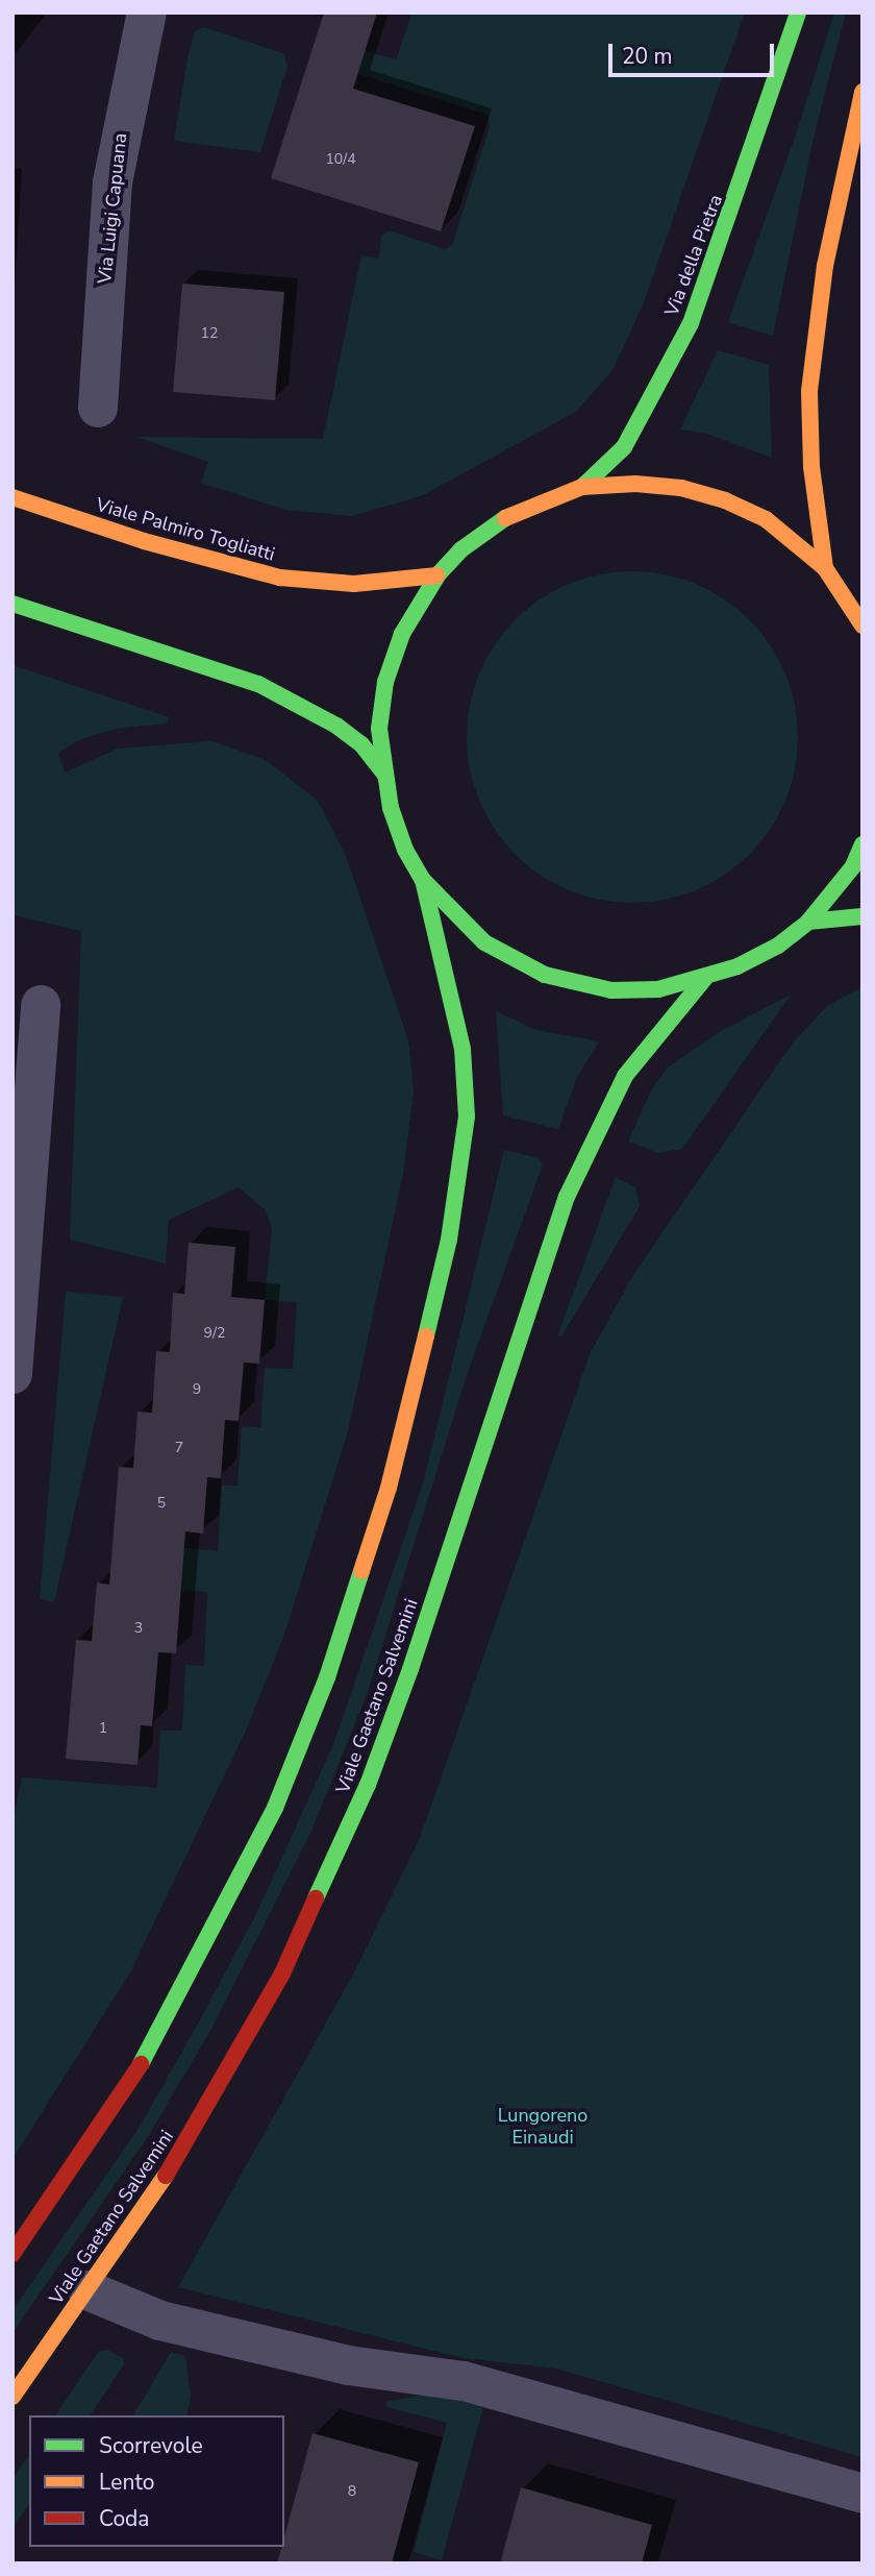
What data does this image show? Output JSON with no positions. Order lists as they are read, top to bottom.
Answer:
{
  "streets": {
    "main road": ["Via della Pietra", "Viale Palmiro Togliatti", "Viale Gaetano Salvemini"],
    "street": ["Via Luigi Capuana"]
  },
  "parks": ["Lungoreno Einaudi"],
  "house_numbers": [
    "10/4",
    "12",
    "9/2",
    "9",
    "7",
    "5",
    "3",
    "1",
    "8"
  ],
  "legend": ["Scorrevole", "Lento", "Coda"],
  "scale_bar": "20 m"
}
